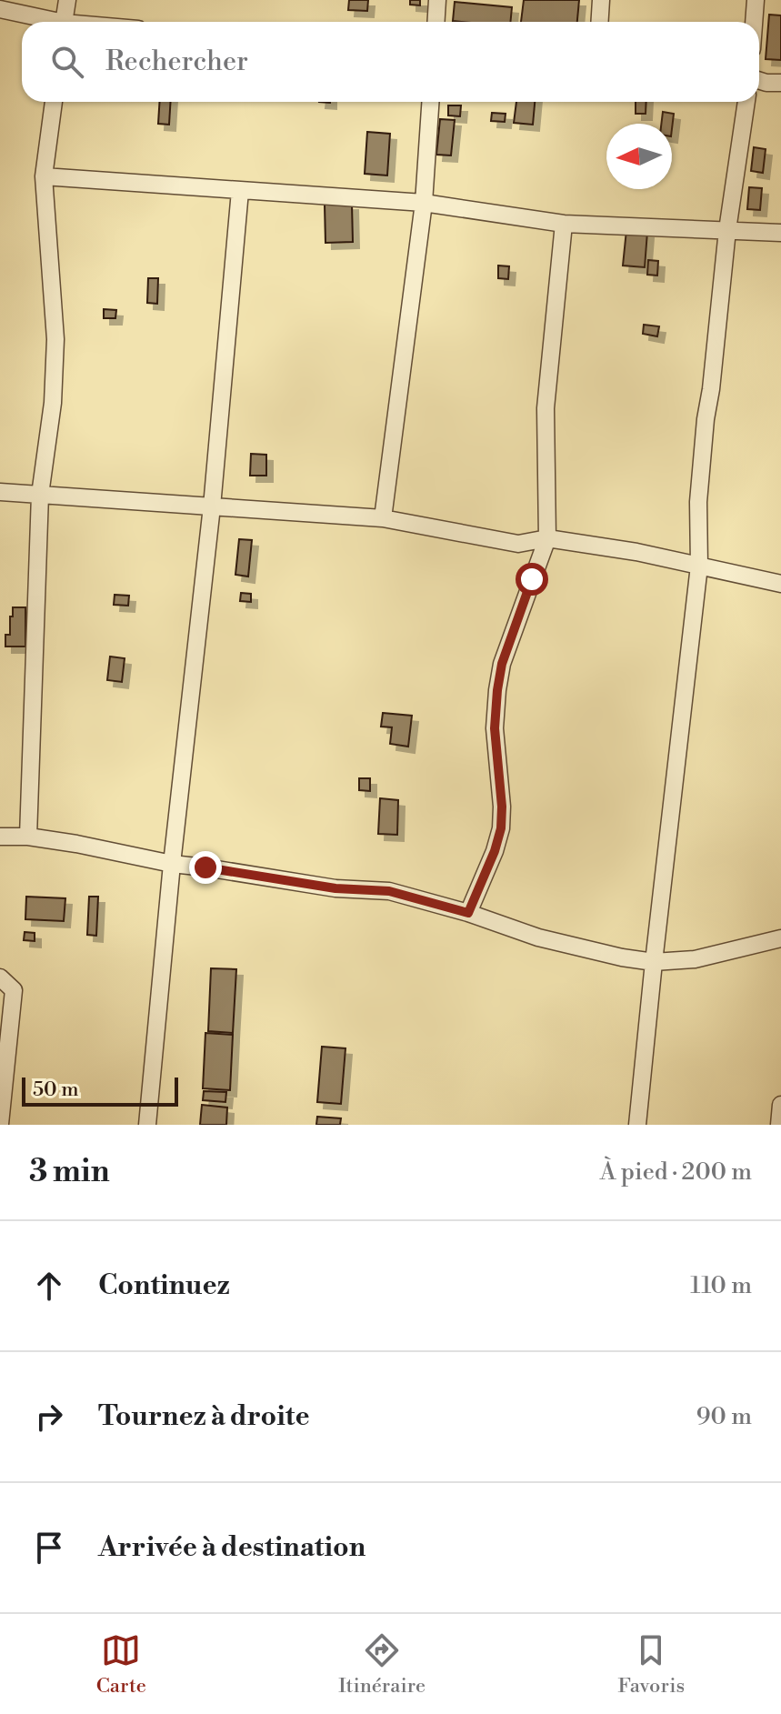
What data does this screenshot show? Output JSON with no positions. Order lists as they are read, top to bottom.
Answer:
{
  "scale_bar": "50 m",
  "north": "left",
  "page": {
    "search": "Rechercher",
    "scale": "50 m",
    "heading": ["3 min", "À pied · 200 m"],
    "list": [
      ["Continuez", "110 m"],
      ["Tournez à droite", "90 m"],
      "Arrivée à destination"
    ],
    "nav": ["Carte", "Itinéraire", "Favoris"]
  }
}
